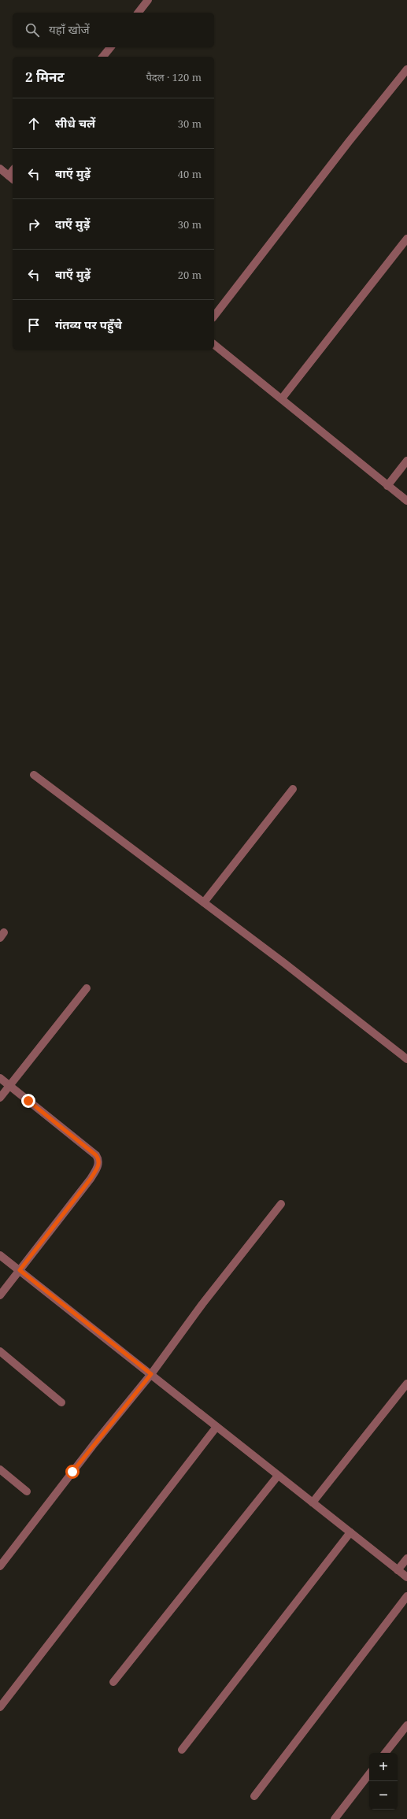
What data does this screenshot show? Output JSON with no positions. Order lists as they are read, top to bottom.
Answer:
{
  "page": {
    "search": "यहाँ खोजें",
    "heading": ["2 मिनट", "पैदल · 120 m"],
    "list": [
      ["सीधे चलें", "30 m"],
      ["बाएँ मुड़ें", "40 m"],
      ["दाएँ मुड़ें", "30 m"],
      ["बाएँ मुड़ें", "20 m"],
      "गंतव्य पर पहुँचे"
    ],
    "map_buttons": ["+", "−"]
  }
}
